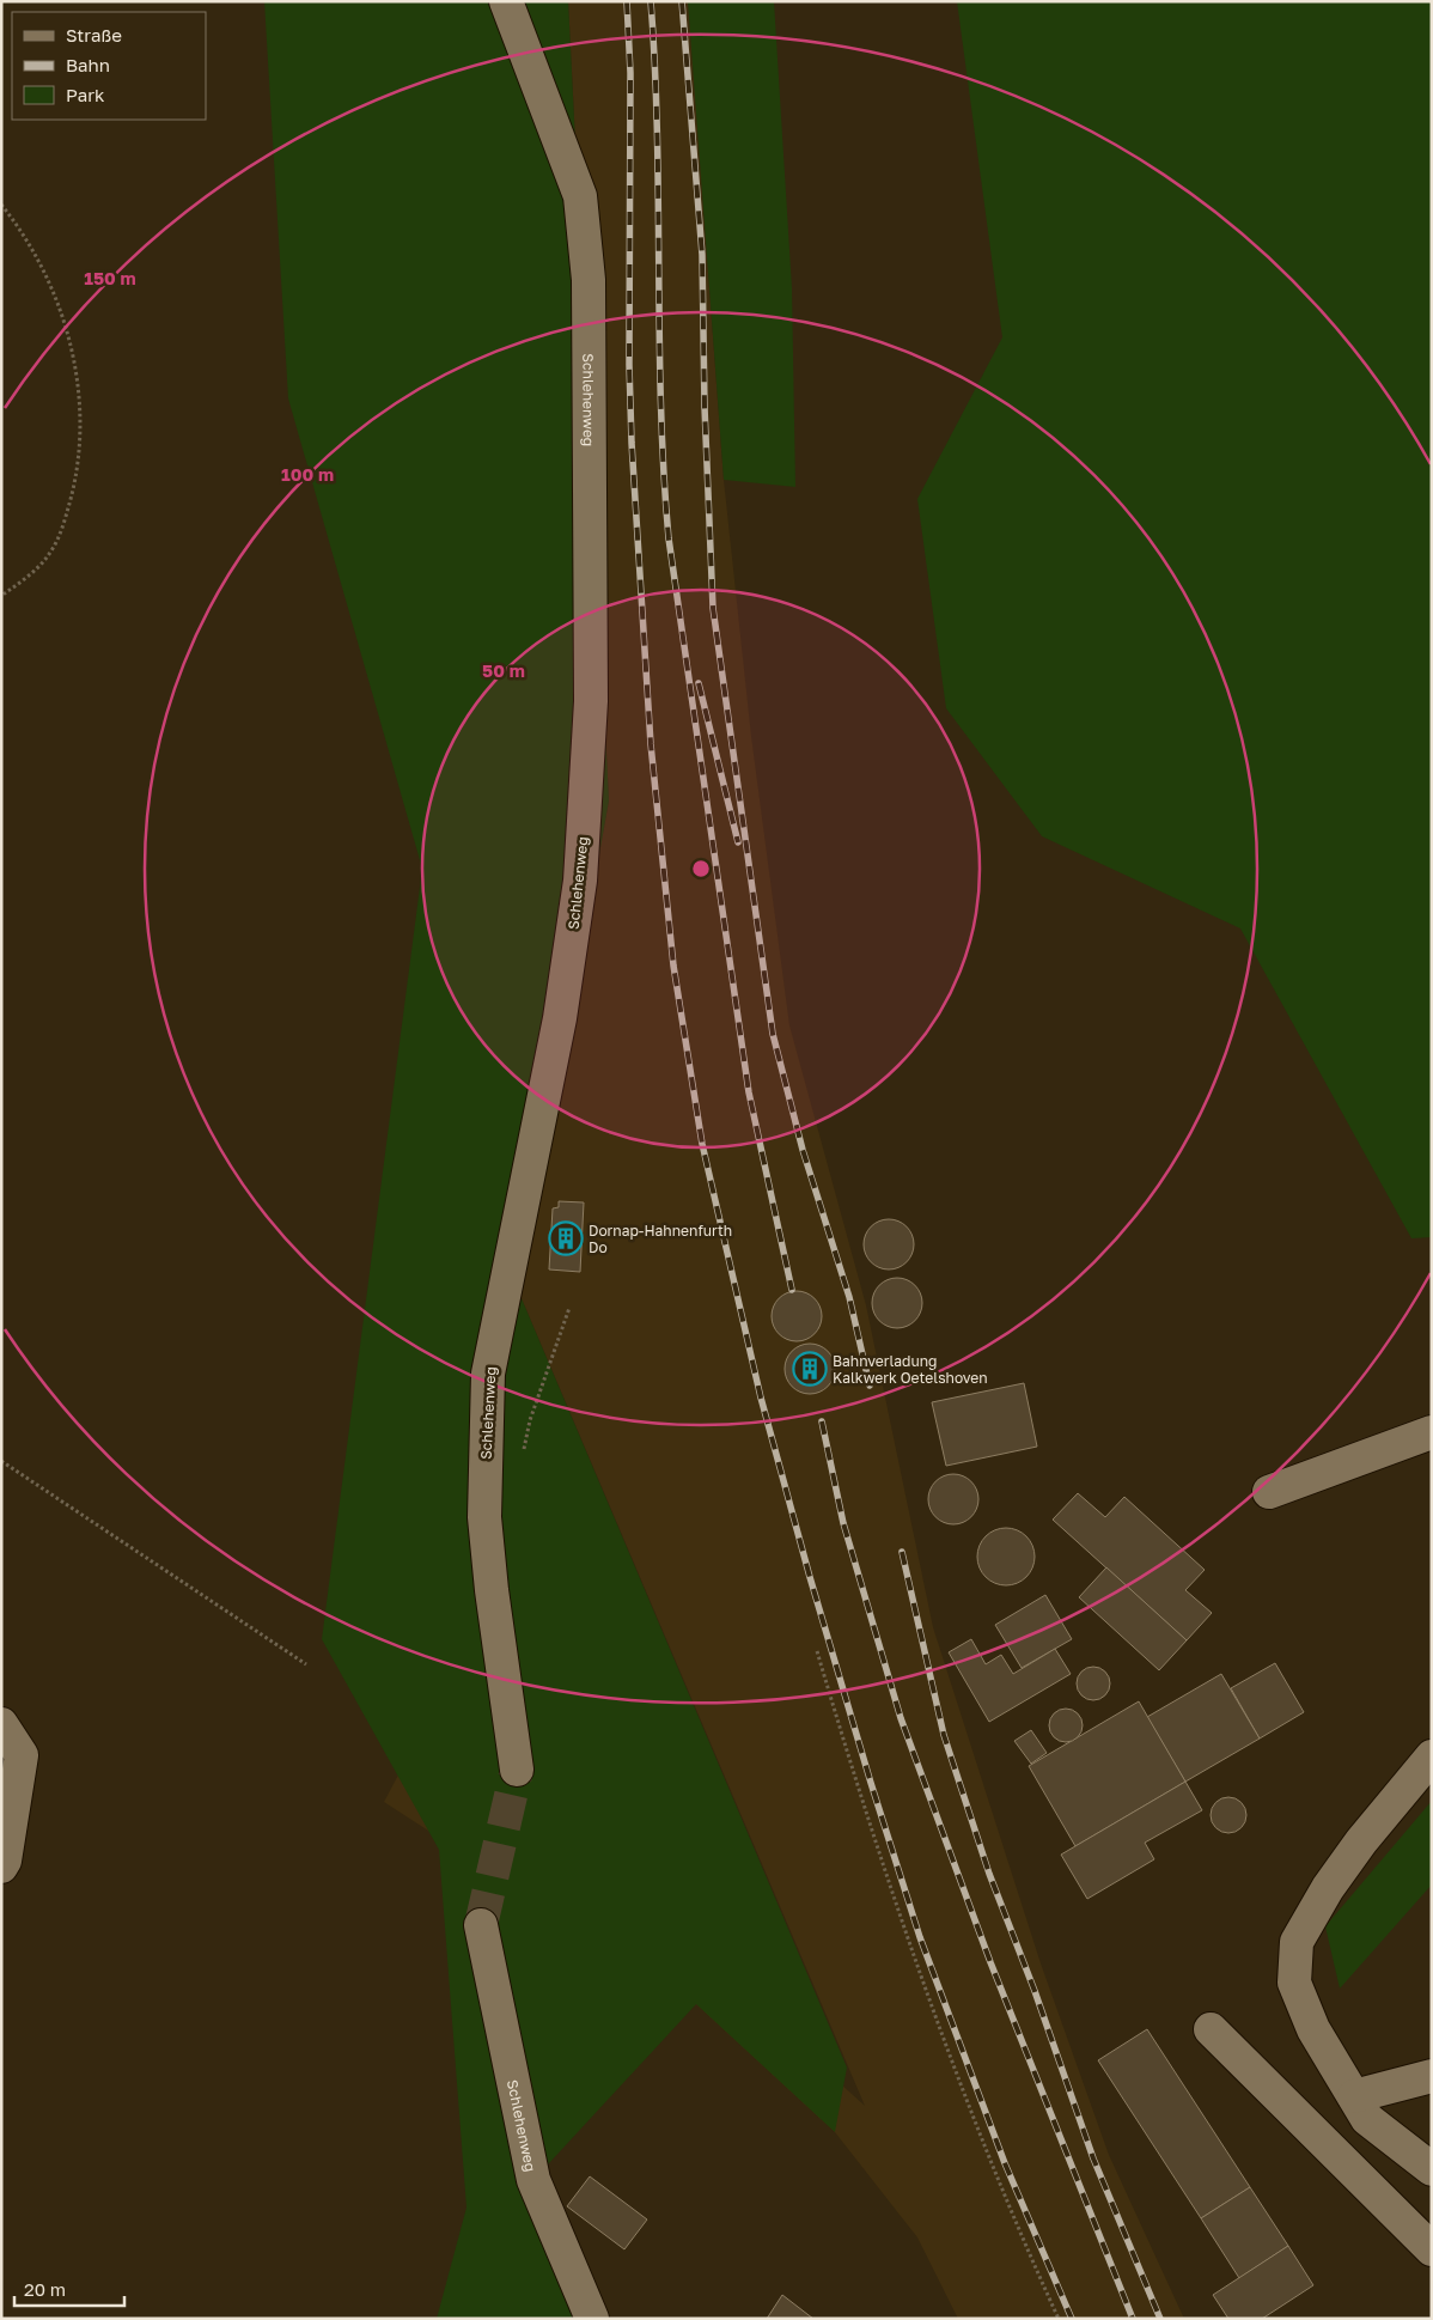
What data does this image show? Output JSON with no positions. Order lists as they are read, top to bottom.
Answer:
{
  "streets": {
    "lane": ["Schlehenweg"]
  },
  "places": {
    "building": ["Dornap-Hahnenfurth Do", "Bahnverladung Kalkwerk Oetelshoven"]
  },
  "legend": ["Straße", "Bahn", "Park"],
  "scale_bar": "20 m",
  "rings": ["150 m", "100 m", "50 m"]
}
